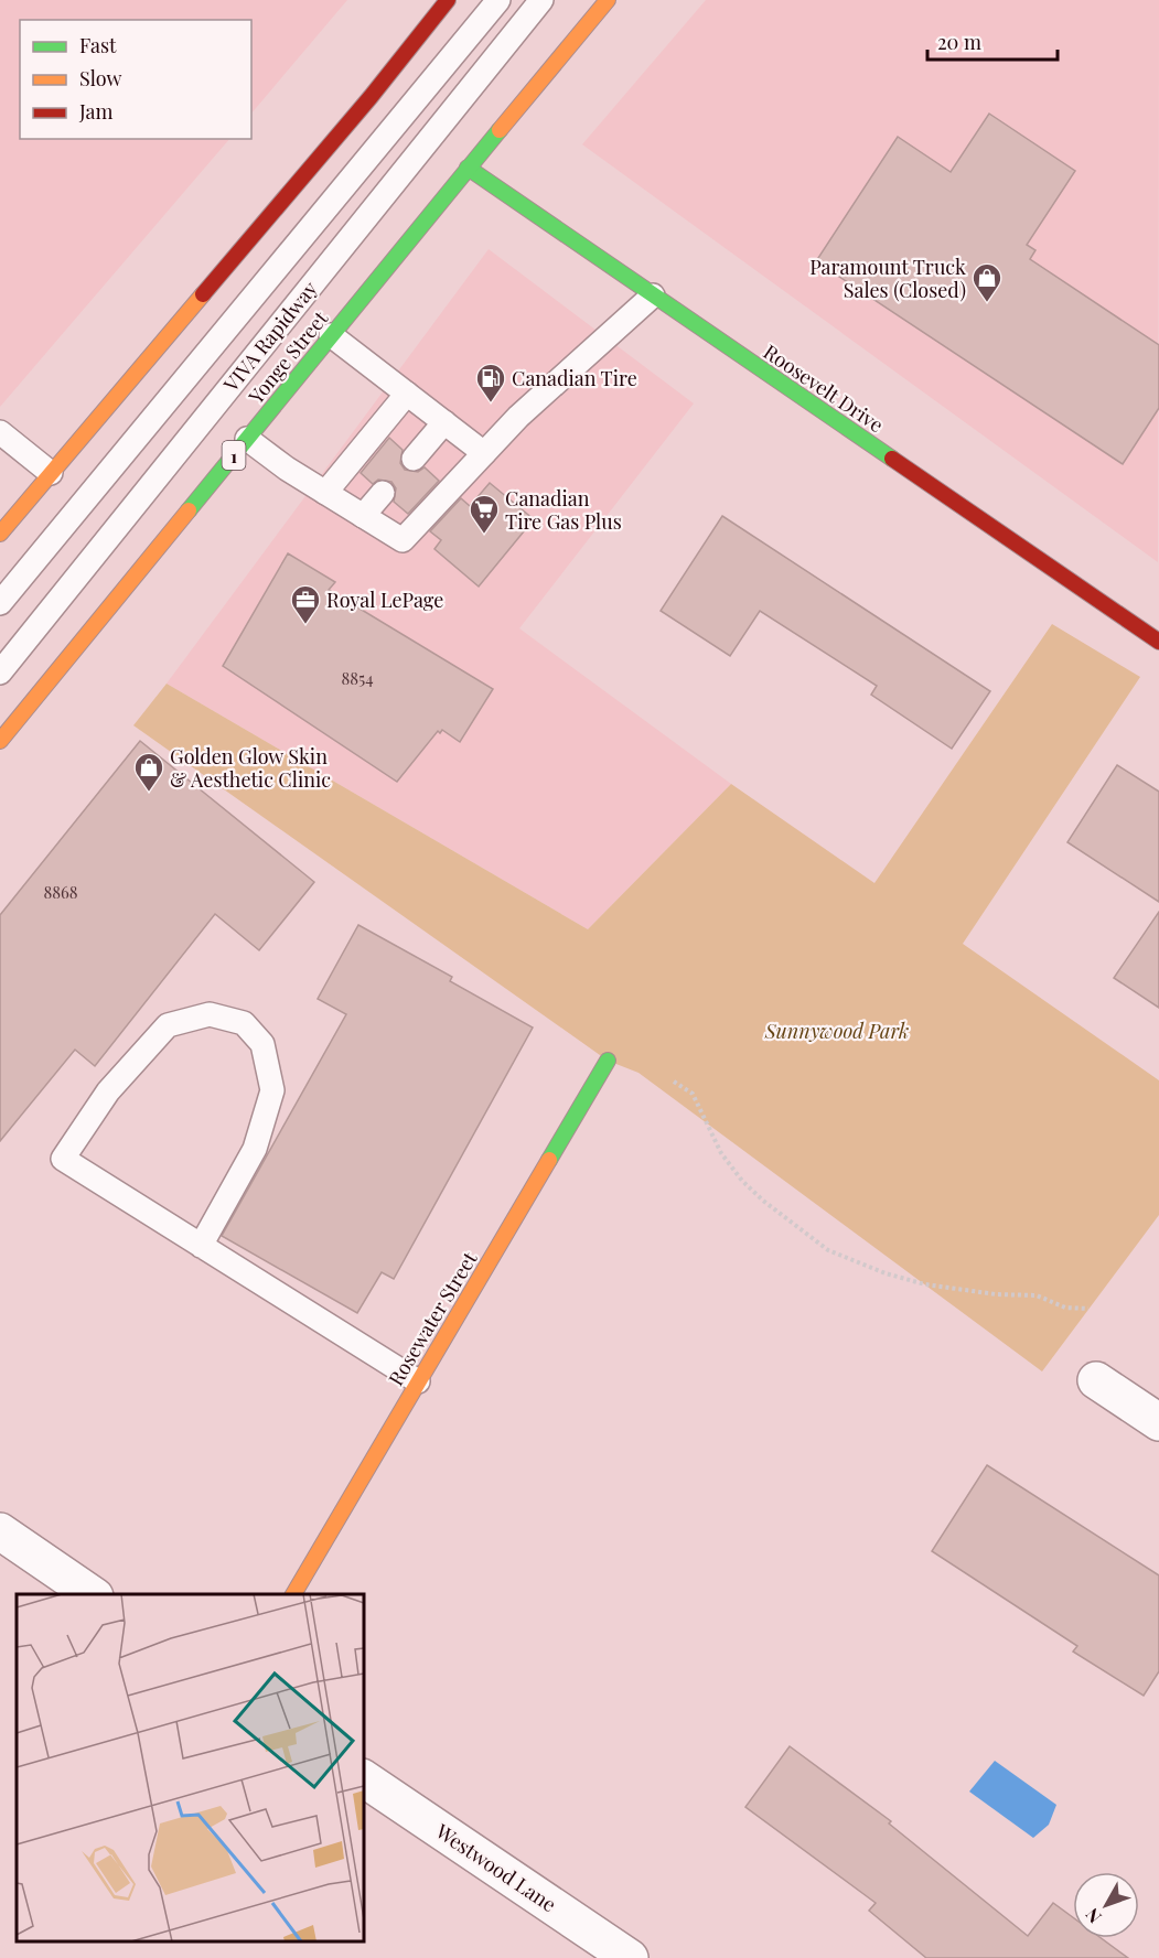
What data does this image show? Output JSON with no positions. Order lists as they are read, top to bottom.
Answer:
{
  "streets": {
    "main road": [
      "Yonge Street",
      "Roosevelt Drive",
      "1",
      "Rosewater Street"
    ],
    "street": ["Westwood Lane"],
    "lane": ["VIVA Rapidway"]
  },
  "crossings": [
    ["Yonge Street", "Roosevelt Drive"]
  ],
  "parks": ["Sunnywood Park"],
  "places": {
    "shop": ["Paramount Truck Sales (Closed)", "Golden Glow Skin & Aesthetic Clinic"],
    "fuel station": ["Canadian Tire"],
    "supermarket": ["Canadian Tire Gas Plus"],
    "office": ["Royal LePage"]
  },
  "house_numbers": ["8854", "8868"],
  "legend": ["Fast", "Slow", "Jam"],
  "scale_bar": "20 m",
  "north": "bottom left"
}
